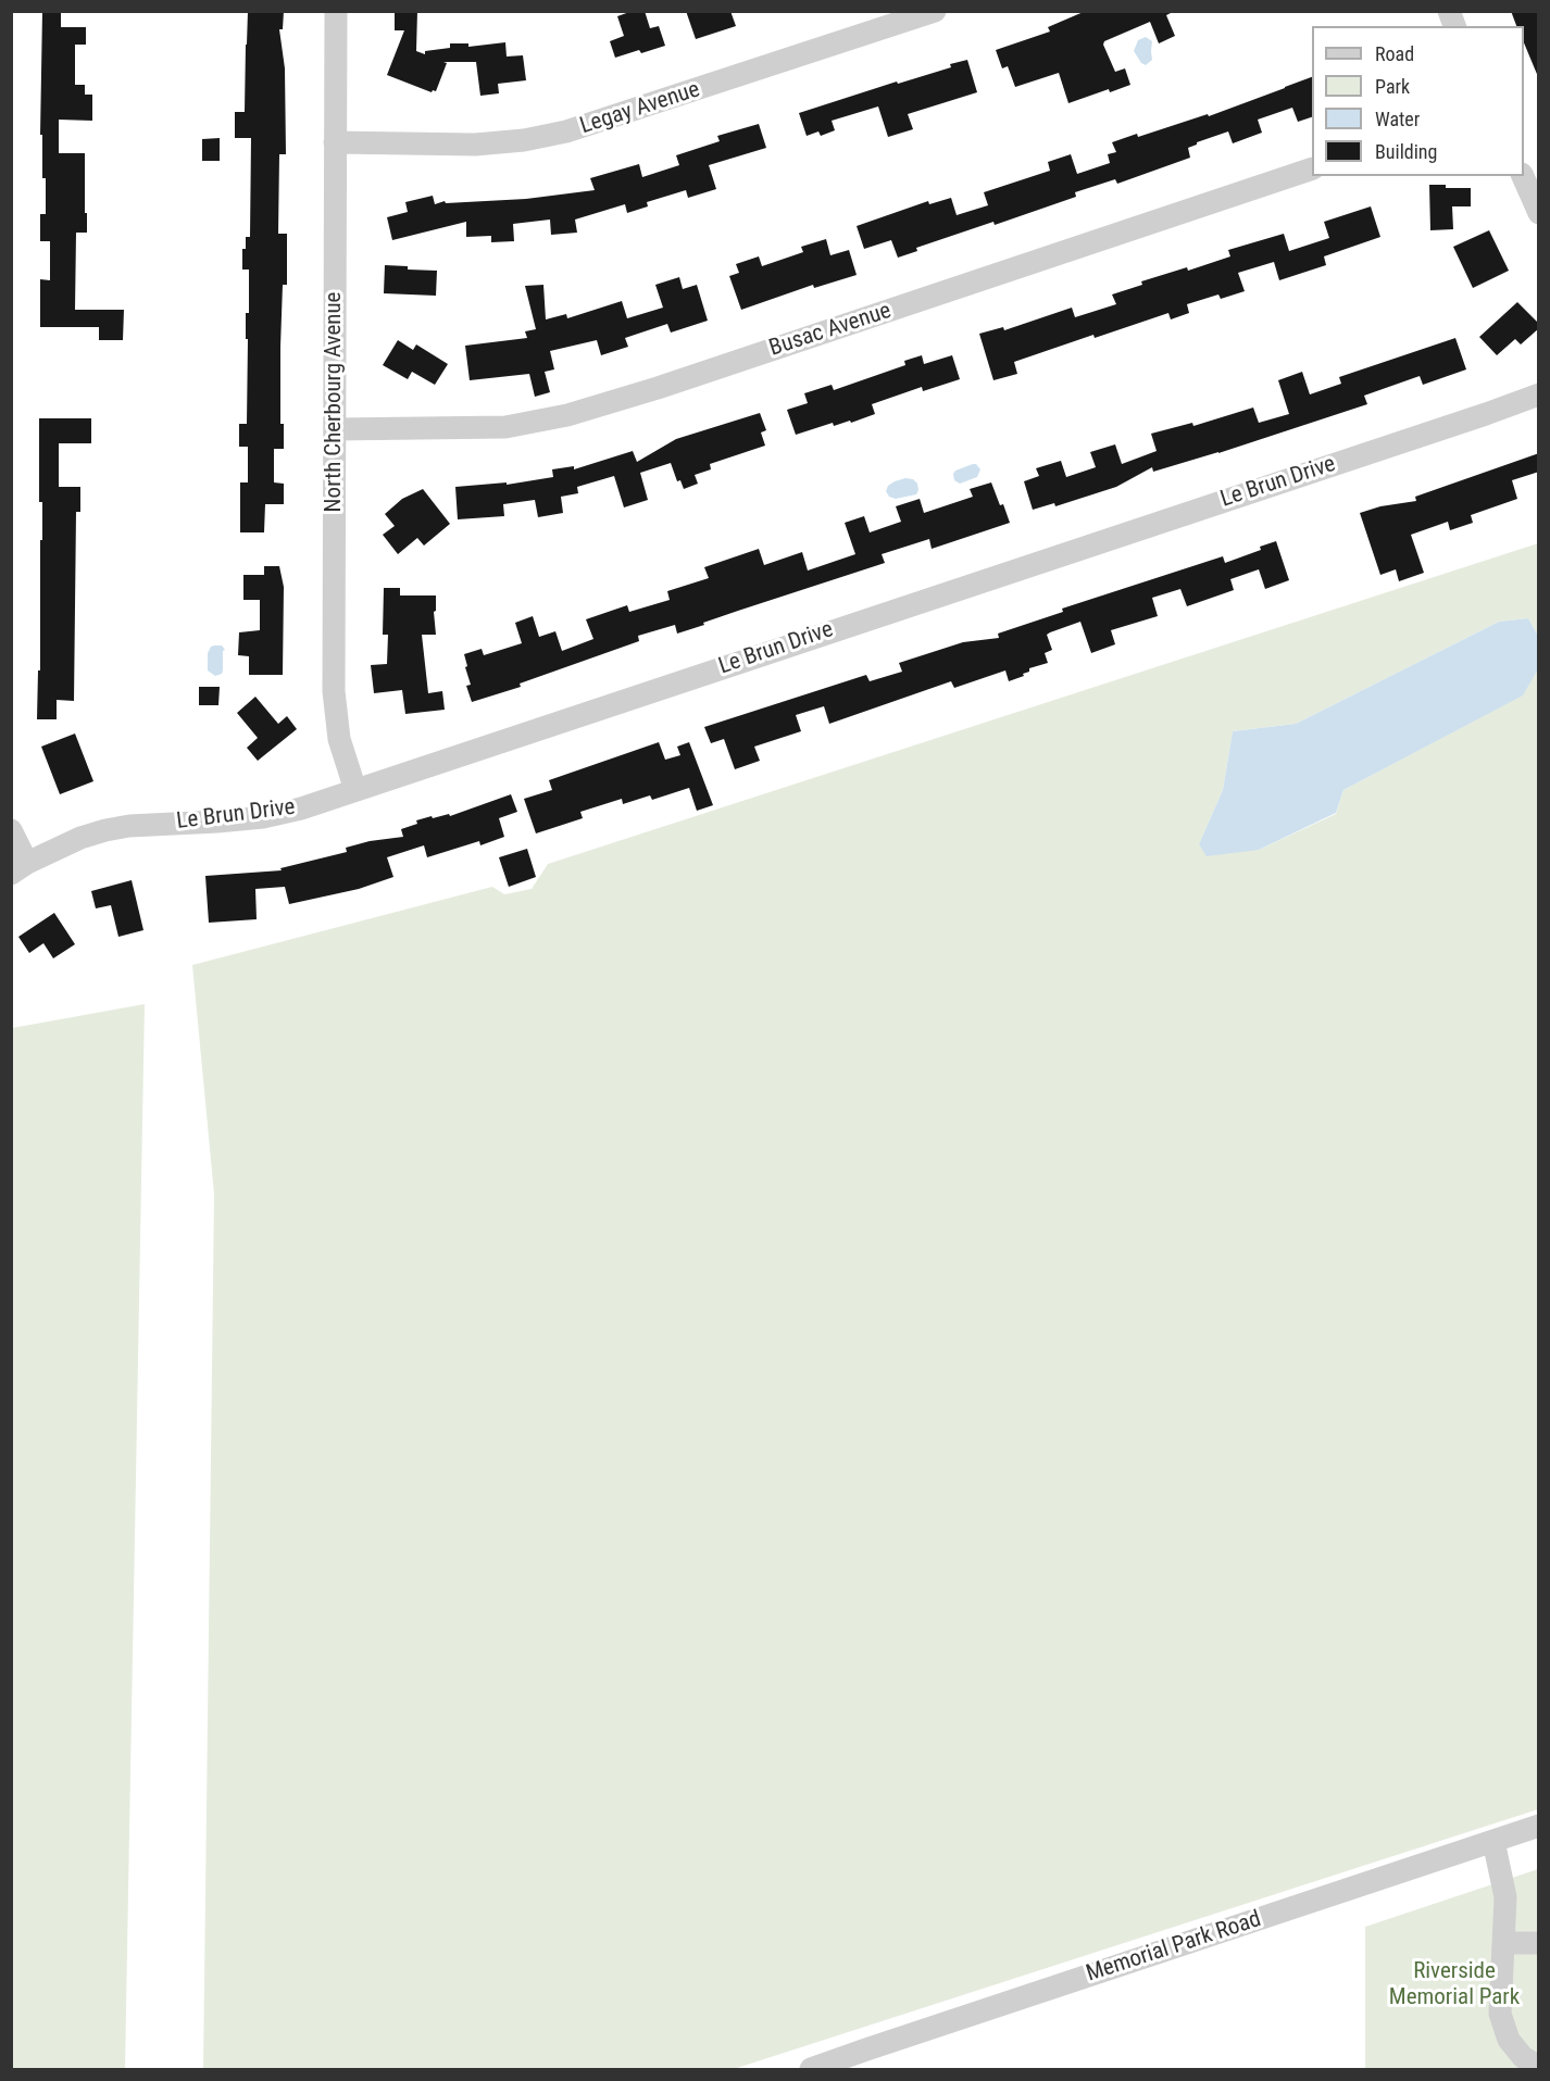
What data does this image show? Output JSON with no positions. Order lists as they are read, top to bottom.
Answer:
{
  "streets": {
    "street": [
      "Legay Avenue",
      "Busac Avenue",
      "North Cherbourg Avenue",
      "Le Brun Drive",
      "Memorial Park Road"
    ]
  },
  "crossings": [
    ["Legay Avenue", "North Cherbourg Avenue"],
    ["Busac Avenue", "North Cherbourg Avenue"],
    ["North Cherbourg Avenue", "Le Brun Drive"]
  ],
  "parks": ["Riverside Memorial Park"],
  "legend": [
    "Road",
    "Park",
    "Water",
    "Building"
  ]
}
